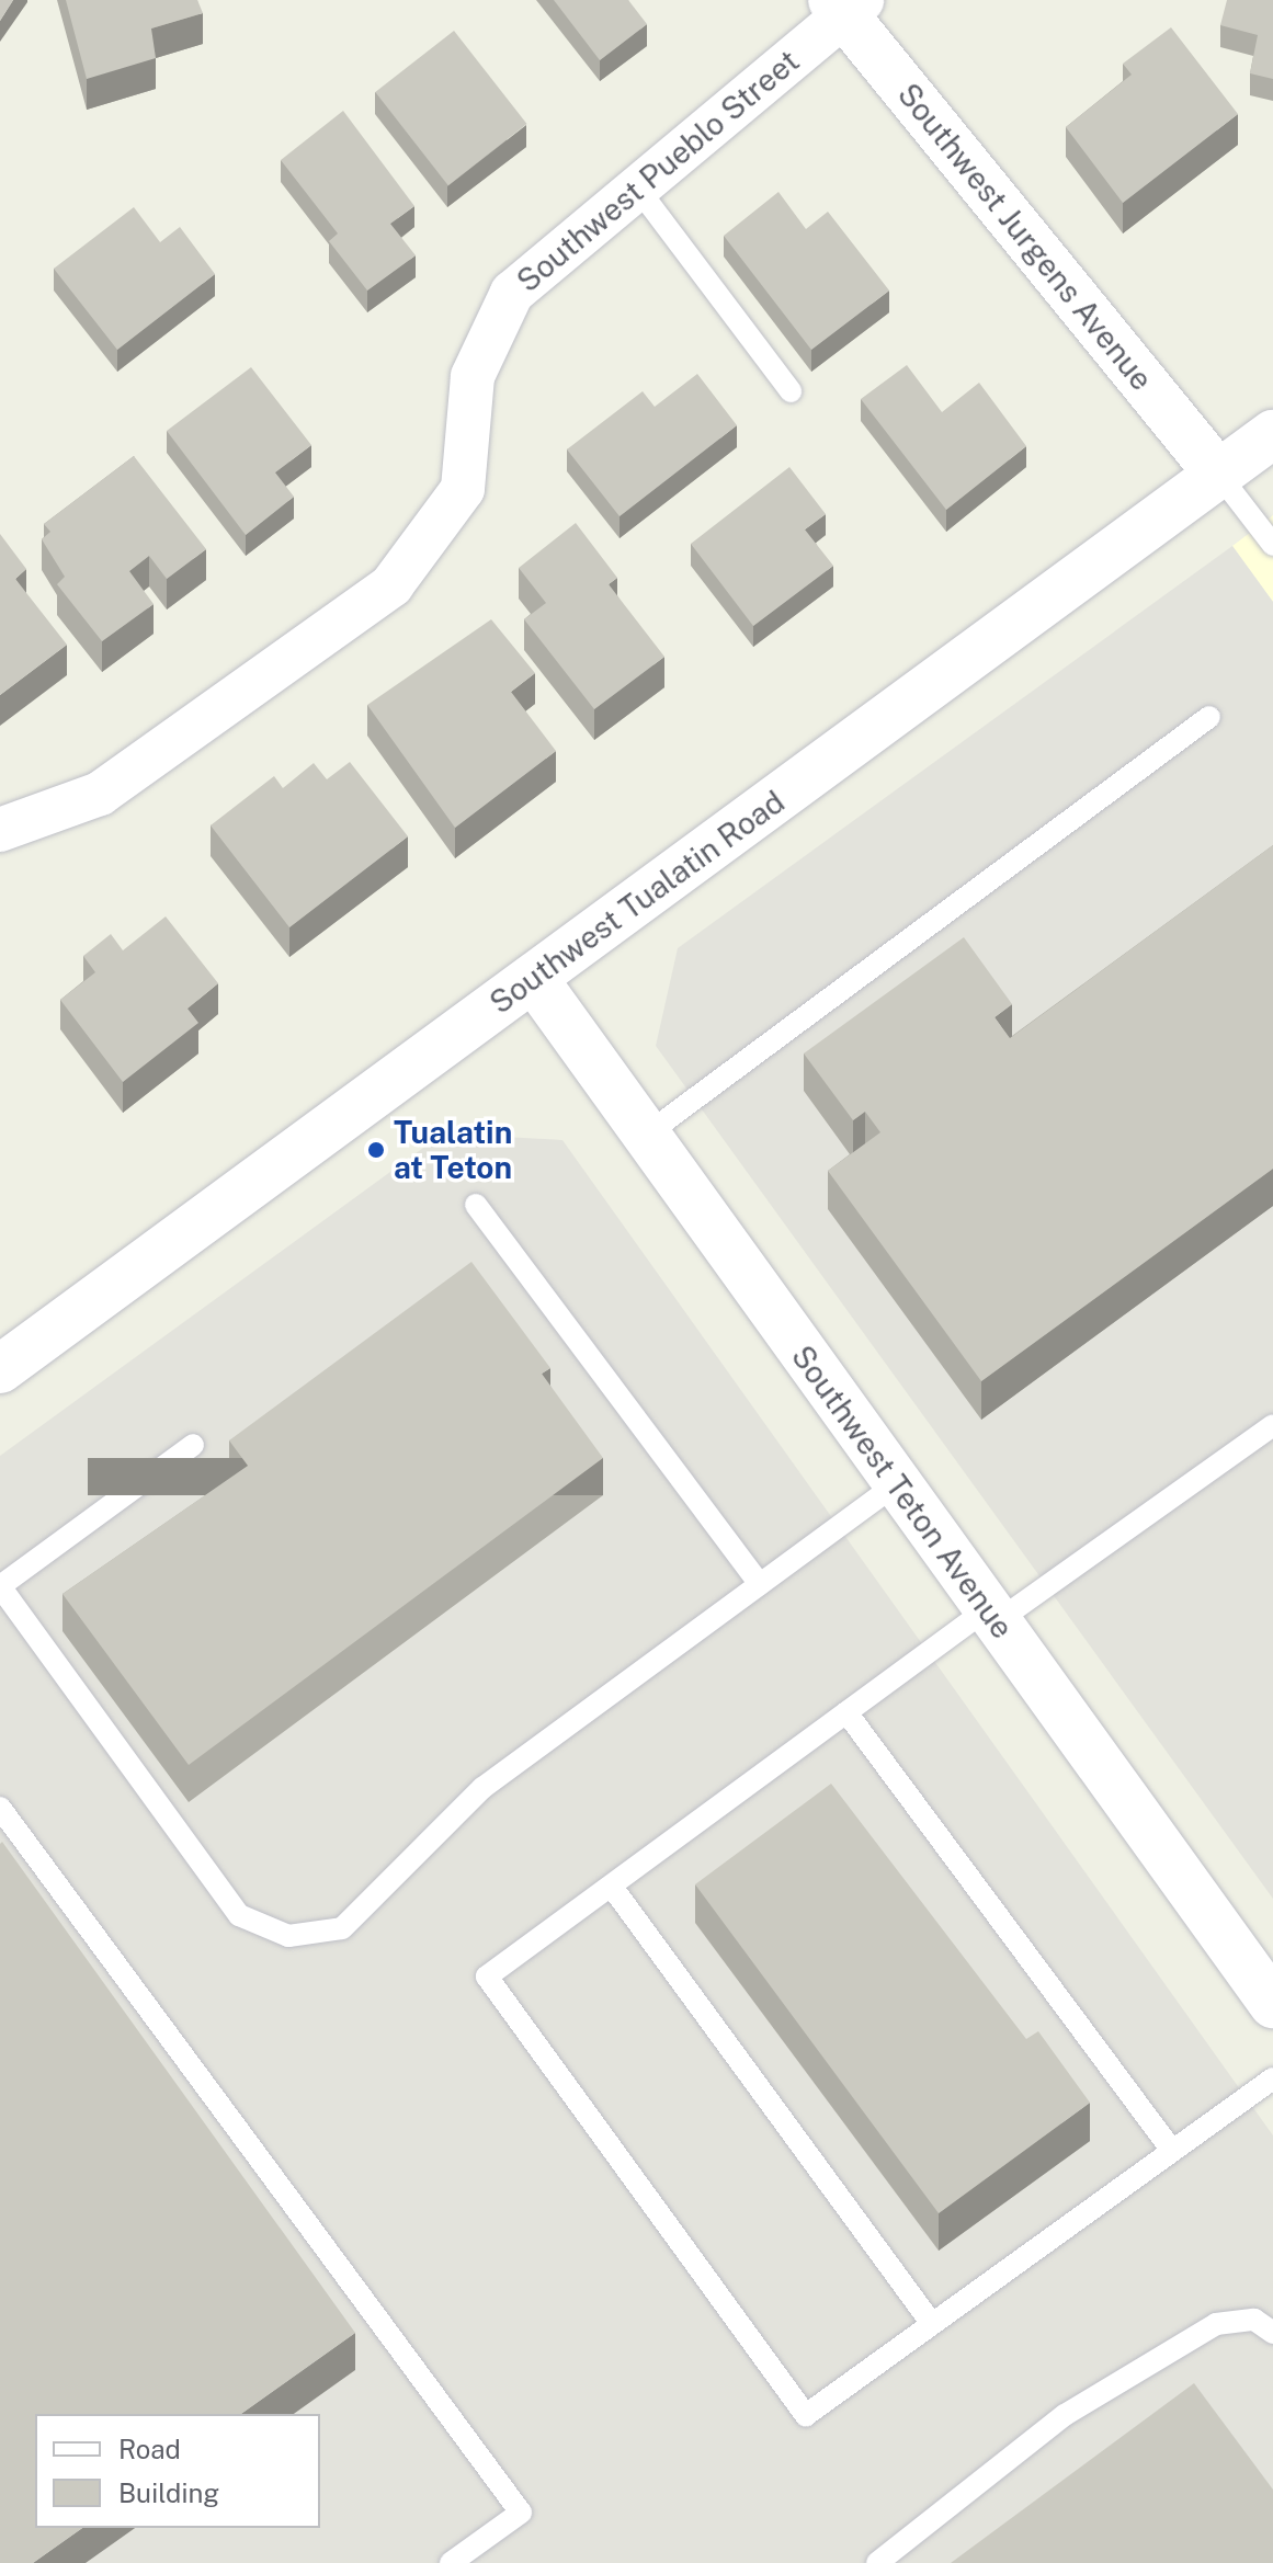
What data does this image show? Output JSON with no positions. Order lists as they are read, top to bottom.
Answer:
{
  "streets": {
    "street": [
      "Southwest Pueblo Street",
      "Southwest Jurgens Avenue",
      "Southwest Tualatin Road",
      "Southwest Teton Avenue"
    ]
  },
  "crossings": [
    ["Southwest Pueblo Street", "Southwest Jurgens Avenue"],
    ["Southwest Jurgens Avenue", "Southwest Tualatin Road"],
    ["Southwest Tualatin Road", "Southwest Teton Avenue"]
  ],
  "places": ["Tualatin at Teton"],
  "legend": ["Road", "Building"]
}
